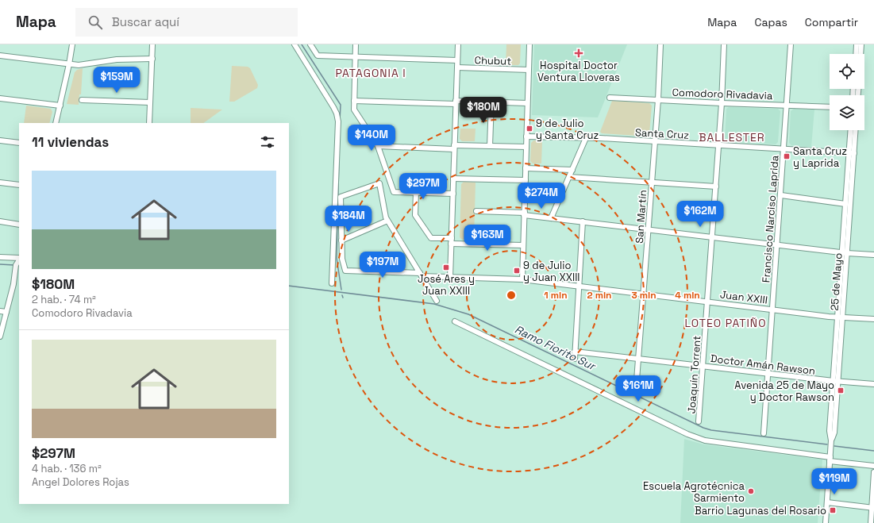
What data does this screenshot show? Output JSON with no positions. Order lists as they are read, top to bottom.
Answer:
{
  "streets": {
    "street": [
      "Chubut",
      "Comodoro Rivadavia",
      "Santa Cruz",
      "San Martín",
      "Francisco Narciso Laprida",
      "25 de Mayo",
      "Juan XXIII",
      "Doctor Amán Rawson",
      "Joaquín Torrent"
    ]
  },
  "crossings": [
    ["Comodoro Rivadavia", "San Martín"],
    ["Comodoro Rivadavia", "Francisco Narciso Laprida"],
    ["Comodoro Rivadavia", "Joaquín Torrent"],
    ["Santa Cruz", "San Martín"],
    ["Santa Cruz", "Francisco Narciso Laprida"],
    ["Santa Cruz", "25 de Mayo"],
    ["Santa Cruz", "Joaquín Torrent"],
    ["San Martín", "Juan XXIII"],
    ["San Martín", "Doctor Amán Rawson"],
    ["Francisco Narciso Laprida", "Juan XXIII"],
    ["Francisco Narciso Laprida", "Doctor Amán Rawson"],
    ["25 de Mayo", "Juan XXIII"],
    ["25 de Mayo", "Doctor Amán Rawson"],
    ["Juan XXIII", "Joaquín Torrent"],
    ["Doctor Amán Rawson", "Joaquín Torrent"]
  ],
  "districts": ["PATAGONIA I", "BALLESTER", "LOTEO PATIÑO"],
  "water": ["Ramo Fiorito Sur"],
  "places": {
    "health": ["Hospital Doctor Ventura Lloveras"],
    "transit": [
      "9 de Julio y Santa Cruz",
      "Santa Cruz y Laprida",
      "José Ares y Juan XXIII",
      "9 de Julio y Juan XXIII",
      "Avenida 25 de Mayo y Doctor Rawson",
      "Barrio Lagunas del Rosario"
    ],
    "other": ["Escuela Agrotécnica Sarmiento"]
  },
  "page": {
    "header": "Mapa",
    "search": "Buscar aquí",
    "nav": ["Mapa", "Capas", "Compartir"],
    "price": [
      "$159M",
      "$180M",
      "$140M",
      "$297M",
      "$274M",
      "$162M",
      "$184M",
      "$163M",
      "$197M",
      "$161M",
      "$119M"
    ],
    "heading": "11 viviendas",
    "list": [
      {
        "name": "$180M",
        "note": "2 hab. · 74 m² · Comodoro Rivadavia"
      },
      {
        "name": "$297M",
        "note": "4 hab. · 136 m² · Angel Dolores Rojas"
      }
    ]
  },
  "rings": [
    "1 min",
    "2 min",
    "3 min",
    "4 min"
  ]
}
